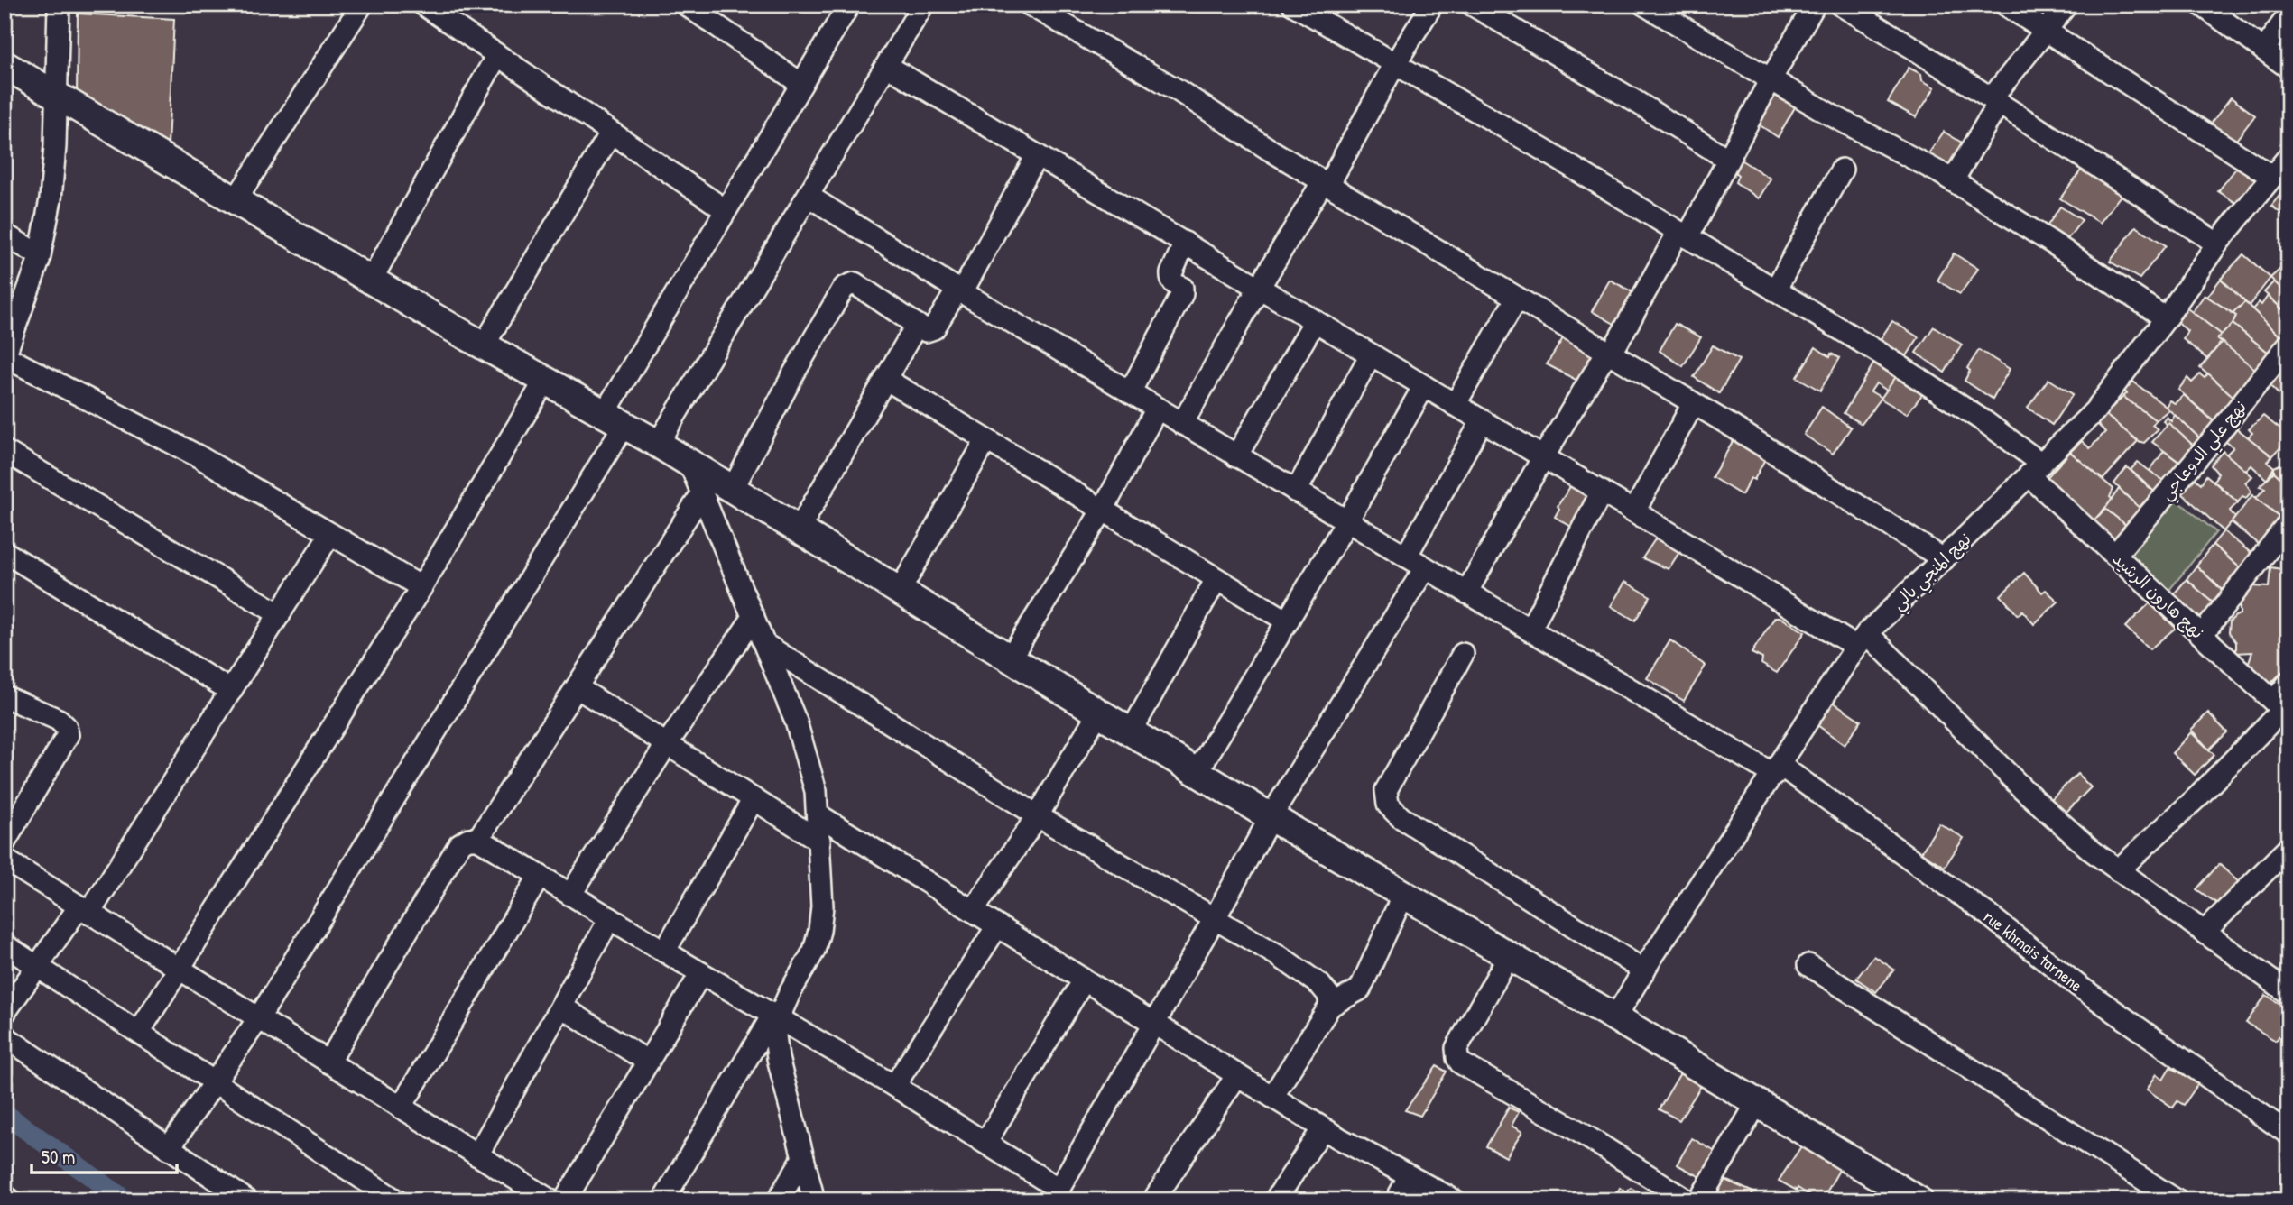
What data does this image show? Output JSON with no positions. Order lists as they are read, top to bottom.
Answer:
{
  "streets": {
    "street": [
      "نهج علي الدوعاجي",
      "نهج المنجي بالي",
      "نهج هارون الرشيد",
      "rue khmais tarnene"
    ]
  },
  "crossings": [
    ["نهج علي الدوعاجي", "نهج هارون الرشيد"],
    ["نهج المنجي بالي", "نهج هارون الرشيد"],
    ["نهج المنجي بالي", "rue khmais tarnene"]
  ],
  "scale_bar": "50 m"
}
